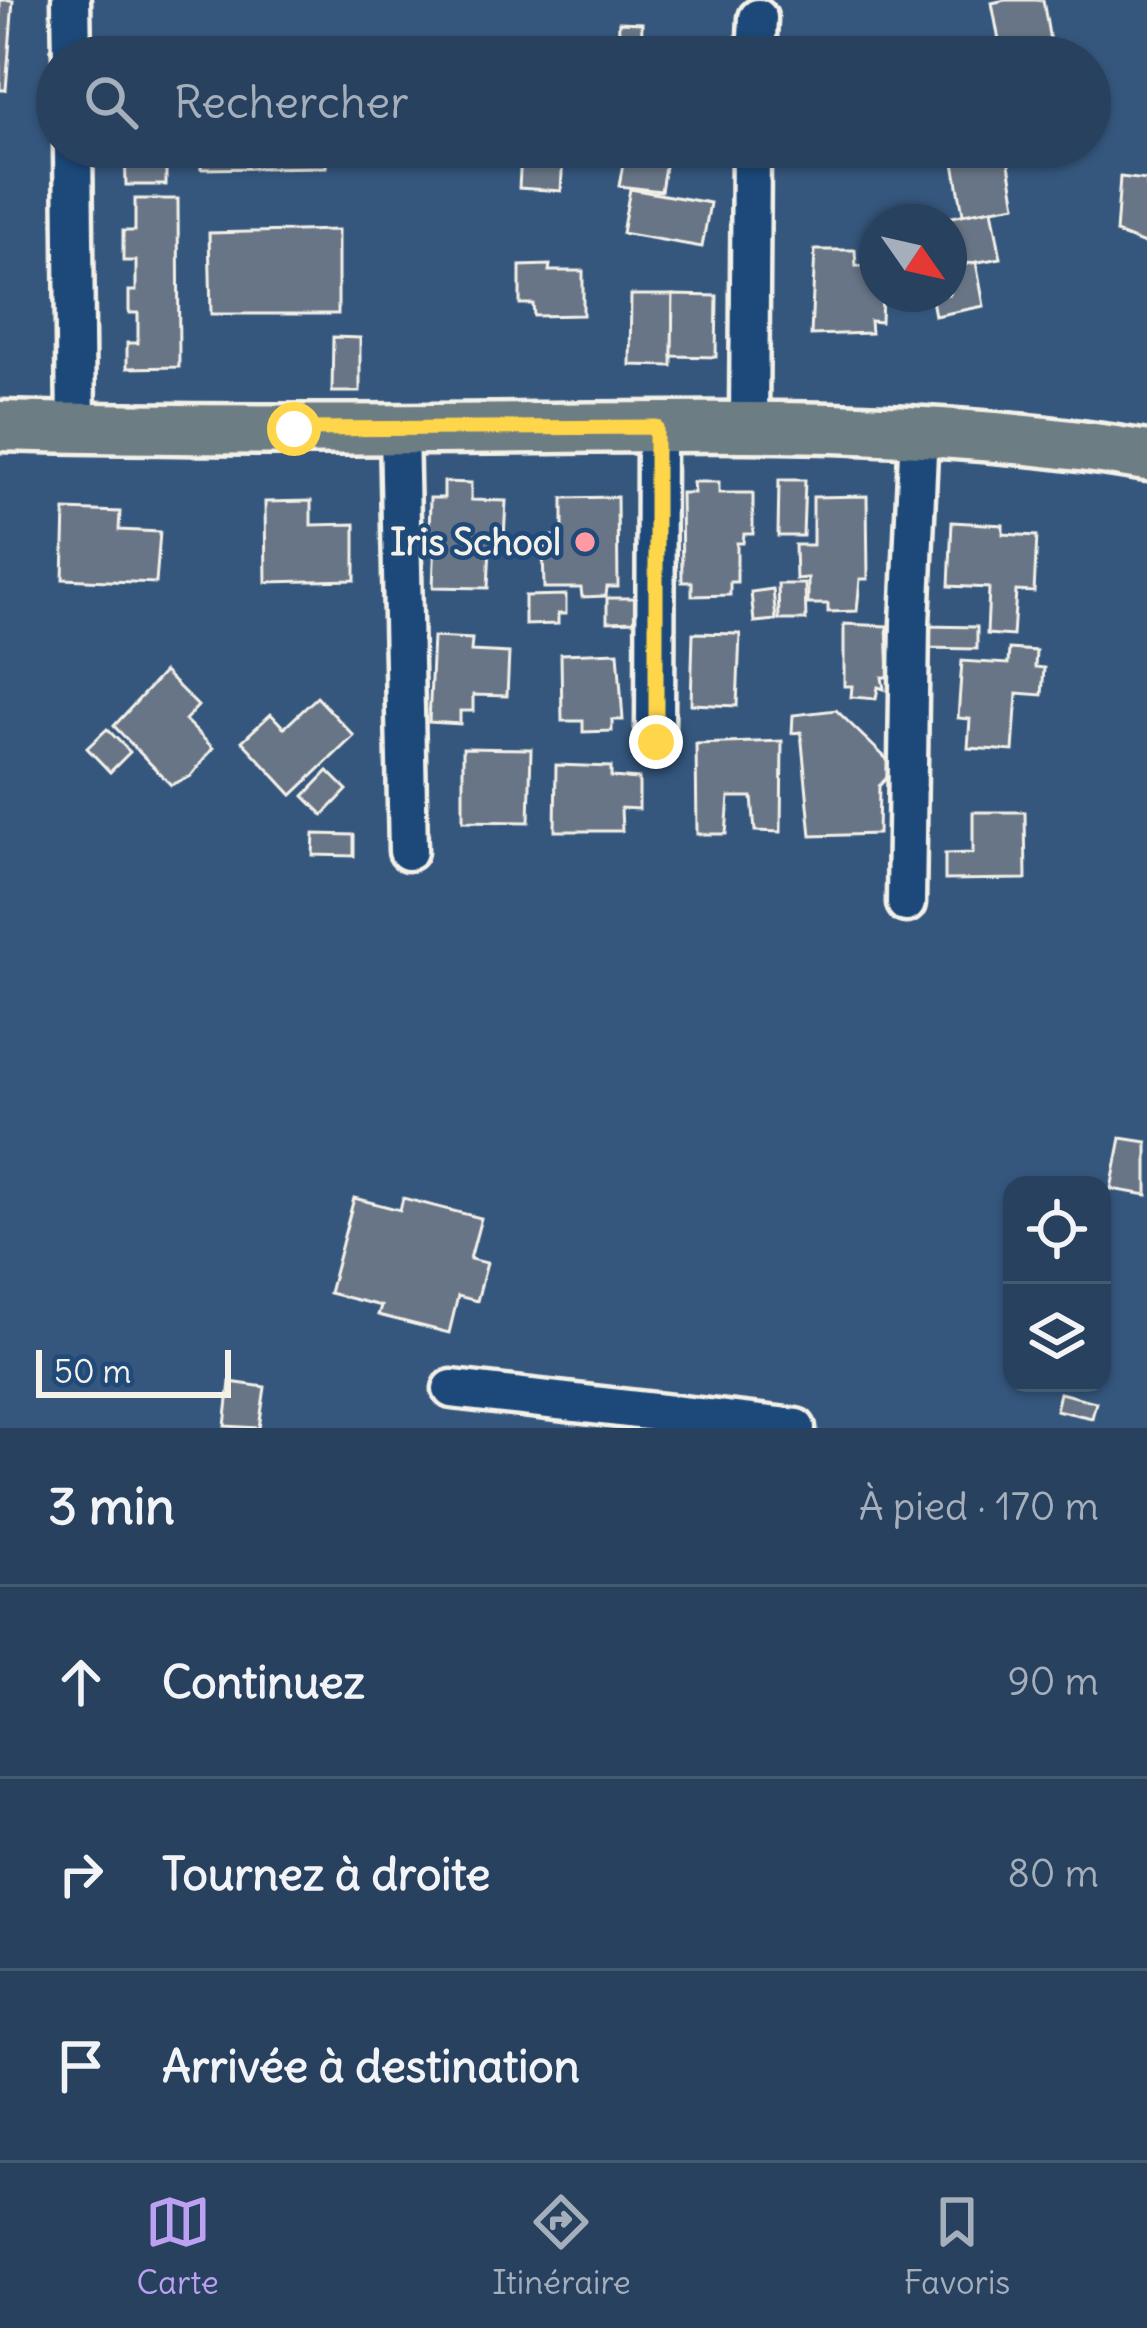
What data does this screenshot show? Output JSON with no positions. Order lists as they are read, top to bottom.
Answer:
{
  "places": ["Iris School"],
  "scale_bar": "50 m",
  "north": "bottom right",
  "page": {
    "search": "Rechercher",
    "scale": "50 m",
    "heading": ["3 min", "À pied · 170 m"],
    "list": [
      ["Continuez", "90 m"],
      ["Tournez à droite", "80 m"],
      "Arrivée à destination"
    ],
    "nav": ["Carte", "Itinéraire", "Favoris"]
  }
}
